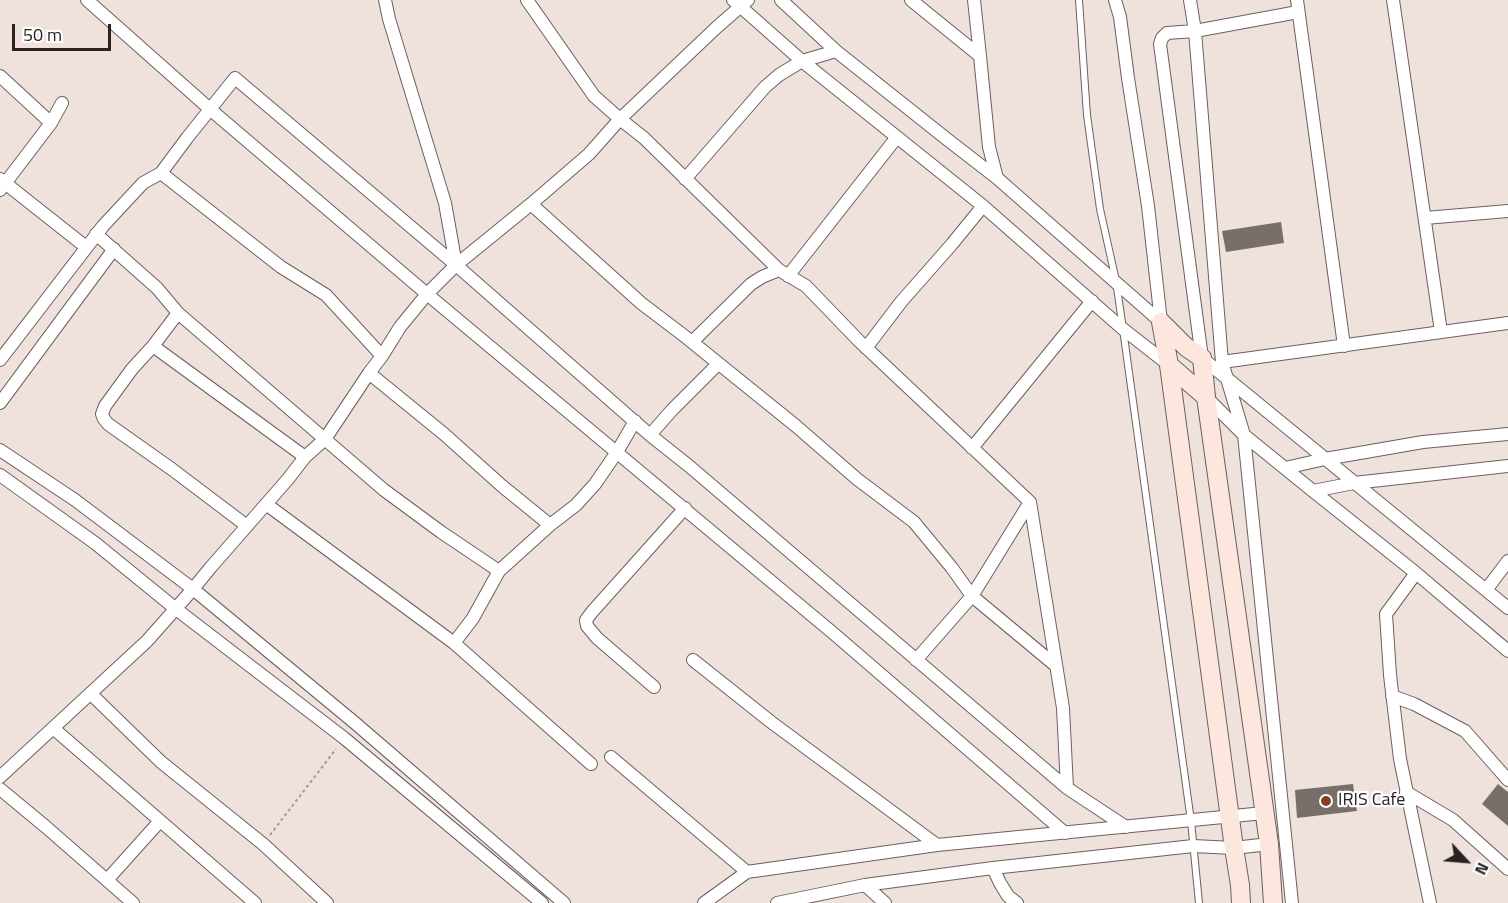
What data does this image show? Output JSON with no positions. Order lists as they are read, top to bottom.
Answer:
{
  "places": ["IRIS Cafe"],
  "scale_bar": "50 m",
  "north": "bottom right"
}
